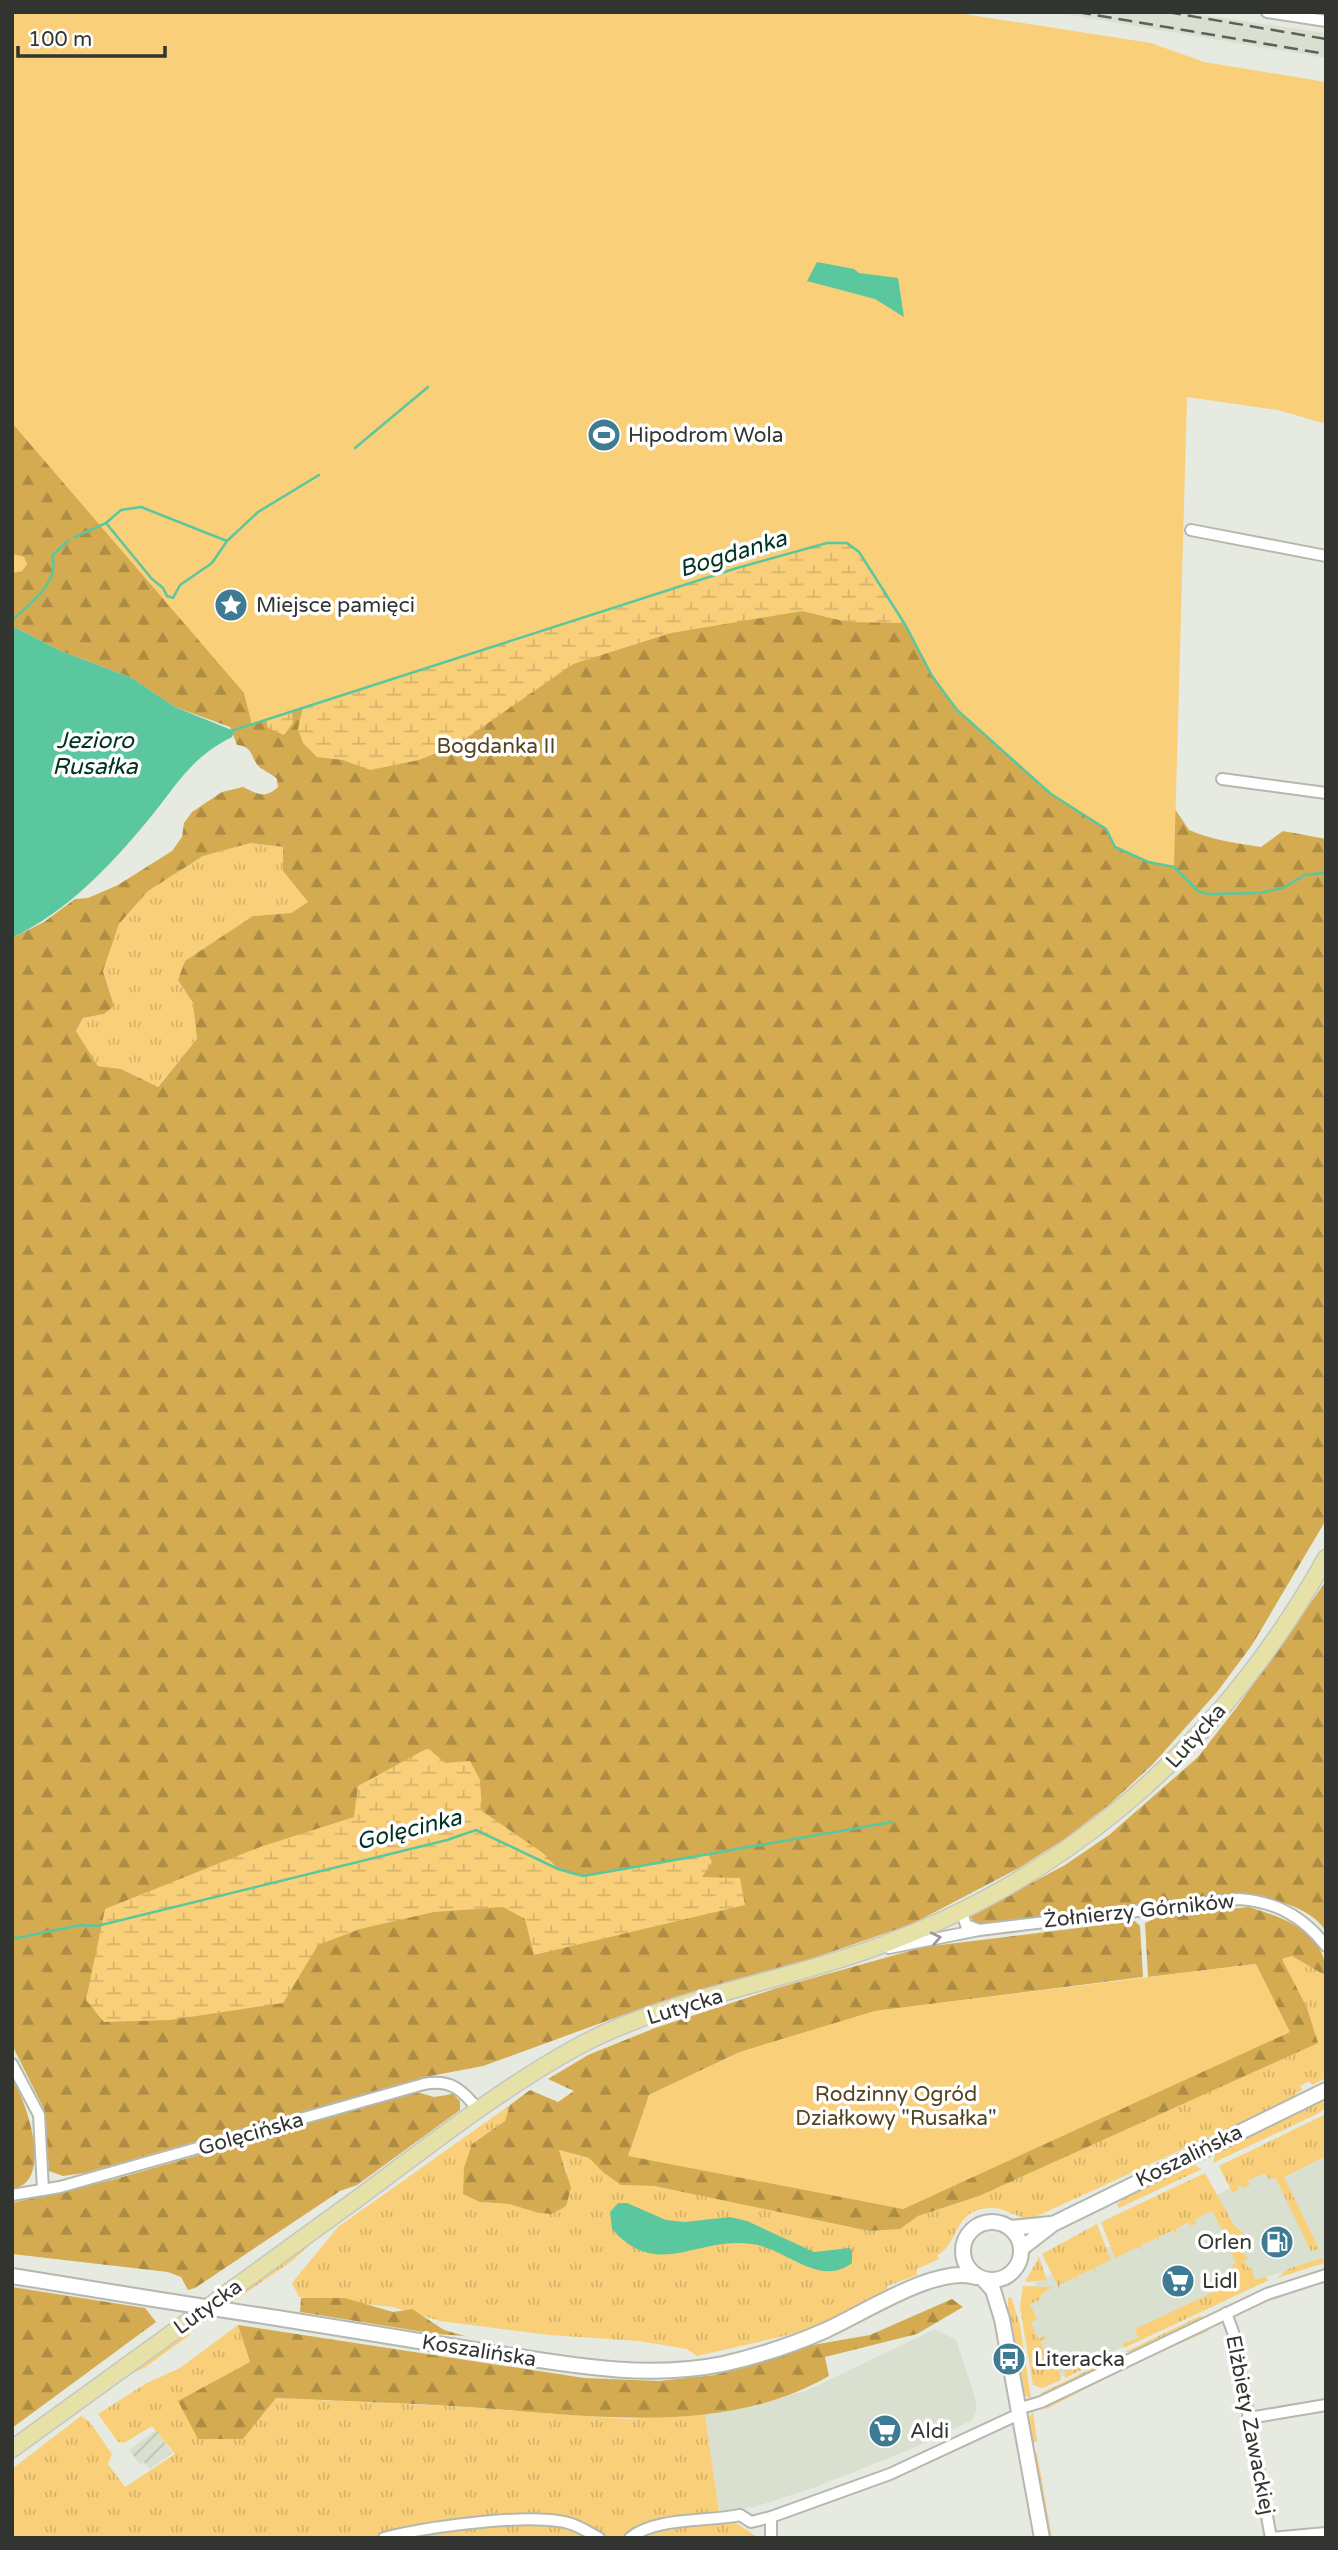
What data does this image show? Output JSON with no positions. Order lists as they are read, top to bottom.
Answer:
{
  "streets": {
    "main road": ["Lutycka"],
    "street": [
      "Żołnierzy Górników",
      "Golęcińska",
      "Koszalińska",
      "Elżbiety Zawackiej"
    ]
  },
  "crossings": [
    ["Lutycka", "Żołnierzy Górników"],
    ["Lutycka", "Golęcińska"]
  ],
  "water": ["Bogdanka", "Jezioro Rusałka", "Golęcinka"],
  "parks": ["Bogdanka II", "Rodzinny Ogród Działkowy \"Rusałka\""],
  "places": {
    "sports": ["Hipodrom Wola"],
    "place": ["Miejsce pamięci"],
    "fuel station": ["Orlen"],
    "supermarket": ["Lidl", "Aldi"],
    "bus stop": ["Literacka"]
  },
  "scale_bar": "100 m"
}
